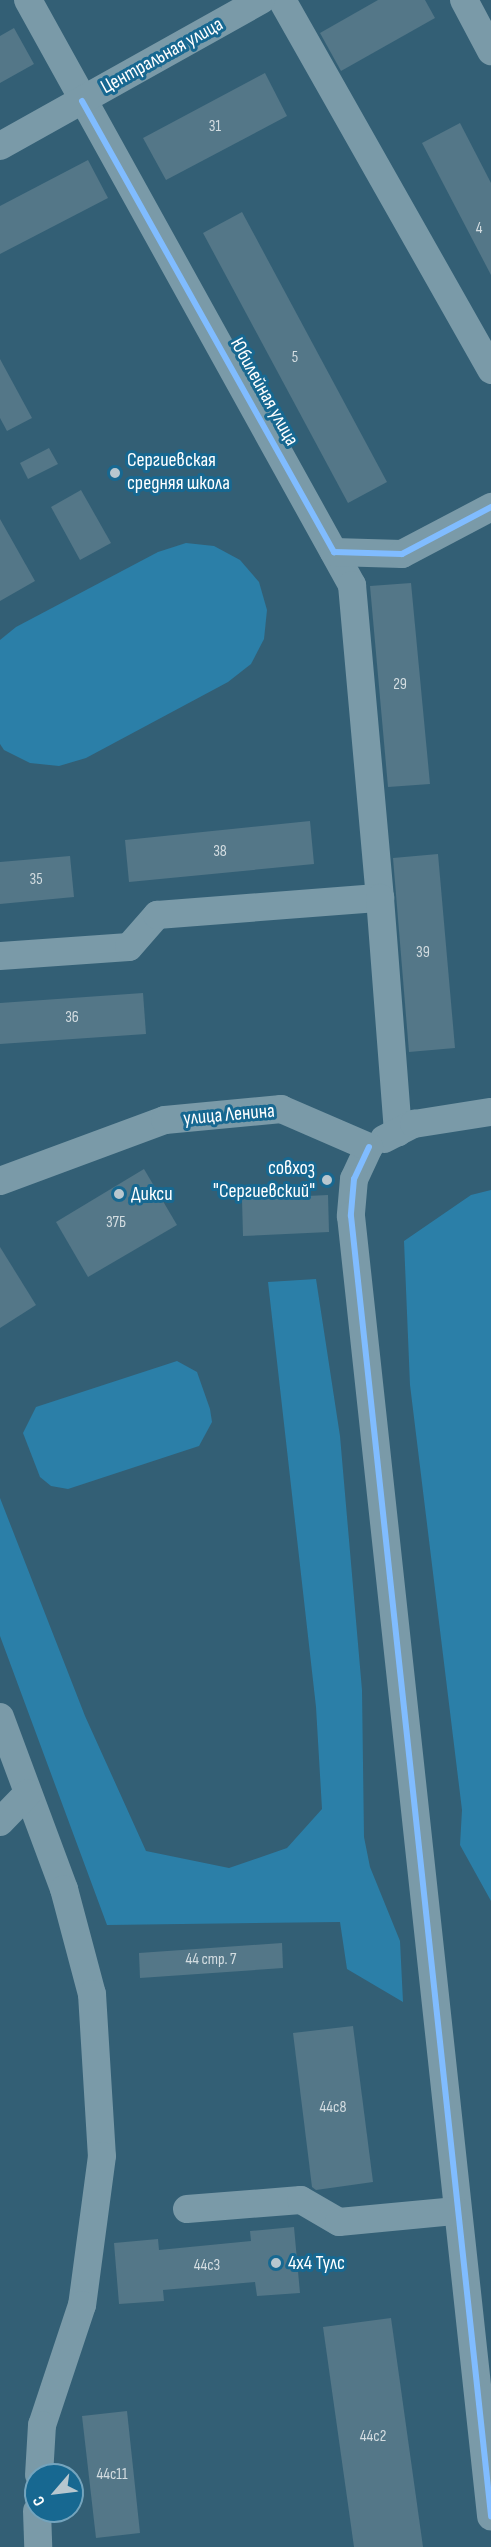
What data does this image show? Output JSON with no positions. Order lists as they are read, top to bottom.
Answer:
{
  "streets": {
    "street": ["Центральная улица", "Юбилейная улица", "улица Ленина"]
  },
  "crossings": [
    ["Центральная улица", "Юбилейная улица"]
  ],
  "places": [
    "Сергиевская средняя школа",
    "совхоз \"Сергиевский\"",
    "Дикси",
    "4x4 Тулс"
  ],
  "house_numbers": [
    "31",
    "4",
    "5",
    "29",
    "38",
    "35",
    "39",
    "36",
    "37Б",
    "44 стр. 7",
    "44с8",
    "44с3",
    "44с2",
    "44с11"
  ],
  "north": "bottom left"
}
